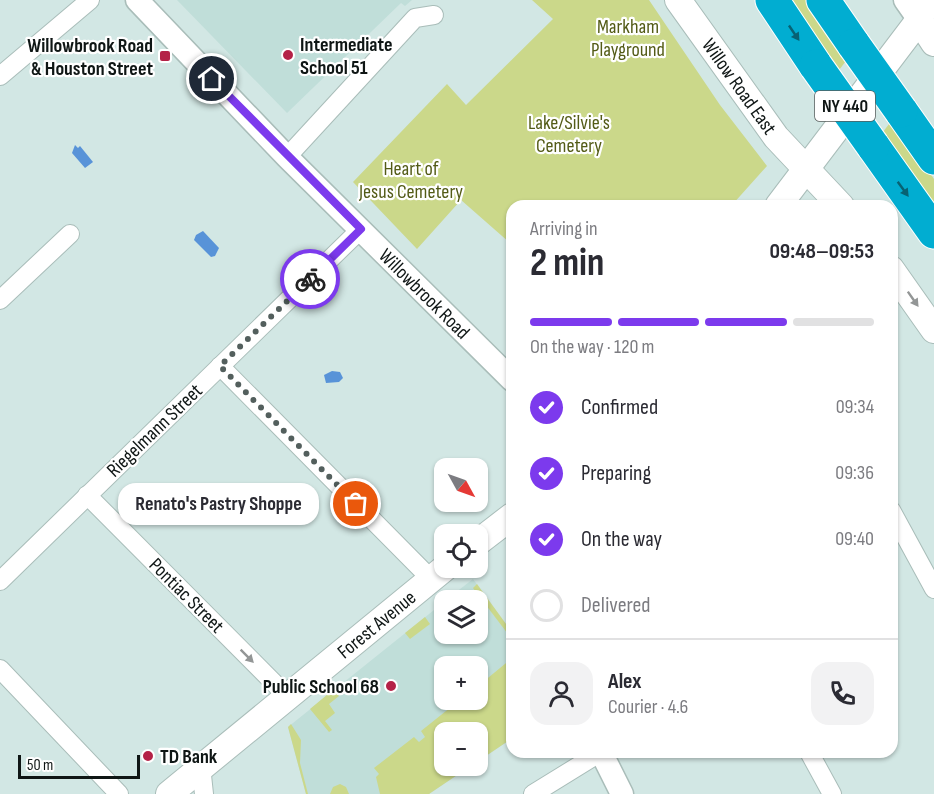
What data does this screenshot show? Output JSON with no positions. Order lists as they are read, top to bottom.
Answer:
{
  "streets": {
    "highway": ["NY 440"],
    "main road": ["Willow Road East", "Forest Avenue"],
    "street": ["Willowbrook Road", "Riegelmann Street", "Pontiac Street"]
  },
  "crossings": [
    ["Willowbrook Road", "Riegelmann Street"],
    ["Riegelmann Street", "Pontiac Street"],
    ["Pontiac Street", "Forest Avenue"]
  ],
  "one_way": ["Pontiac Street"],
  "parks": ["Markham Playground", "Lake/Silvie's Cemetery", "Heart of Jesus Cemetery"],
  "places": {
    "other": [
      "Intermediate School 51",
      "Renato's Pastry Shoppe",
      "Public School 68",
      "TD Bank"
    ],
    "transit": ["Willowbrook Road & Houston Street"]
  },
  "scale_bar": "50 m",
  "north": "bottom right",
  "page": {
    "heading": ["2 min", "Arriving in", "09:48–09:53"],
    "panel": ["Alex", "Courier · 4.6"],
    "bar": "On the way · 120 m",
    "list": [
      ["Confirmed", "09:34"],
      ["Preparing", "09:36"],
      ["On the way", "09:40"],
      "Delivered"
    ],
    "map_buttons": ["+", "−"],
    "bubble": "Renato's Pastry Shoppe",
    "scale": "50 m"
  }
}
